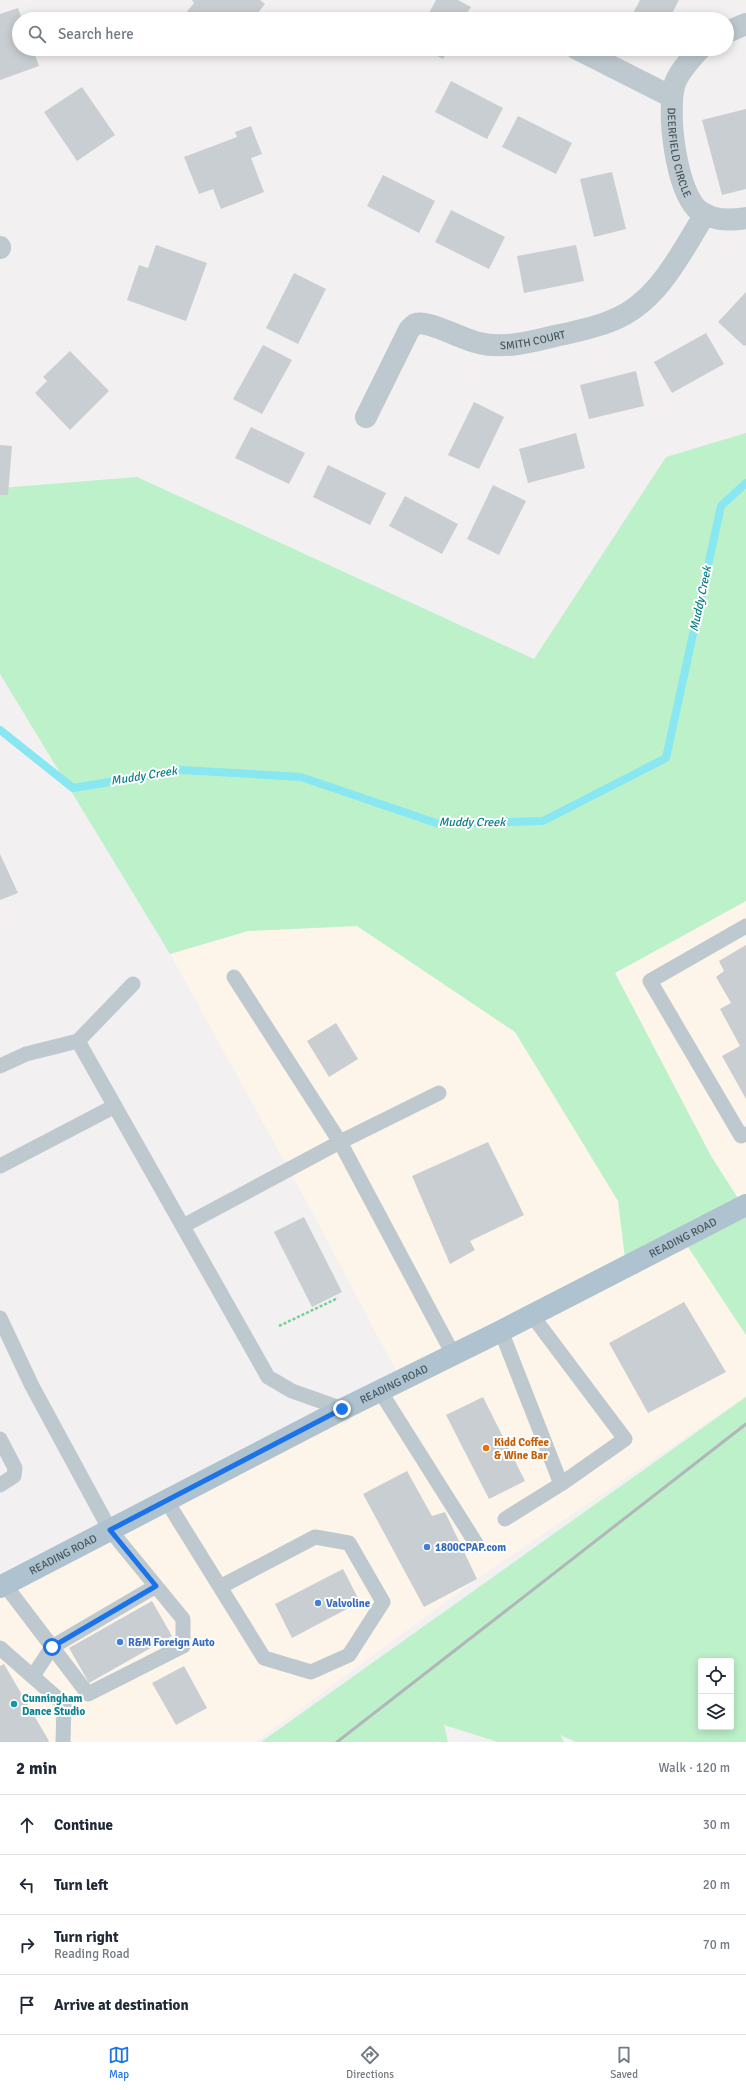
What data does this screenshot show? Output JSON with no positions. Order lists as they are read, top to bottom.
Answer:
{
  "streets": {
    "main road": ["READING ROAD"],
    "street": ["DEERFIELD CIRCLE", "SMITH COURT"]
  },
  "crossings": [
    ["DEERFIELD CIRCLE", "SMITH COURT"]
  ],
  "water": ["Muddy Creek"],
  "places": [
    "Kidd Coffee & Wine Bar",
    "1800CPAP.com",
    "Valvoline",
    "R&M Foreign Auto",
    "Cunningham Dance Studio"
  ],
  "page": {
    "search": "Search here",
    "heading": ["2 min", "Walk · 120 m"],
    "list": [
      ["Continue", "30 m"],
      ["Turn left", "20 m"],
      ["Turn right", "Reading Road", "70 m"],
      "Arrive at destination"
    ],
    "nav": ["Map", "Directions", "Saved"]
  }
}
